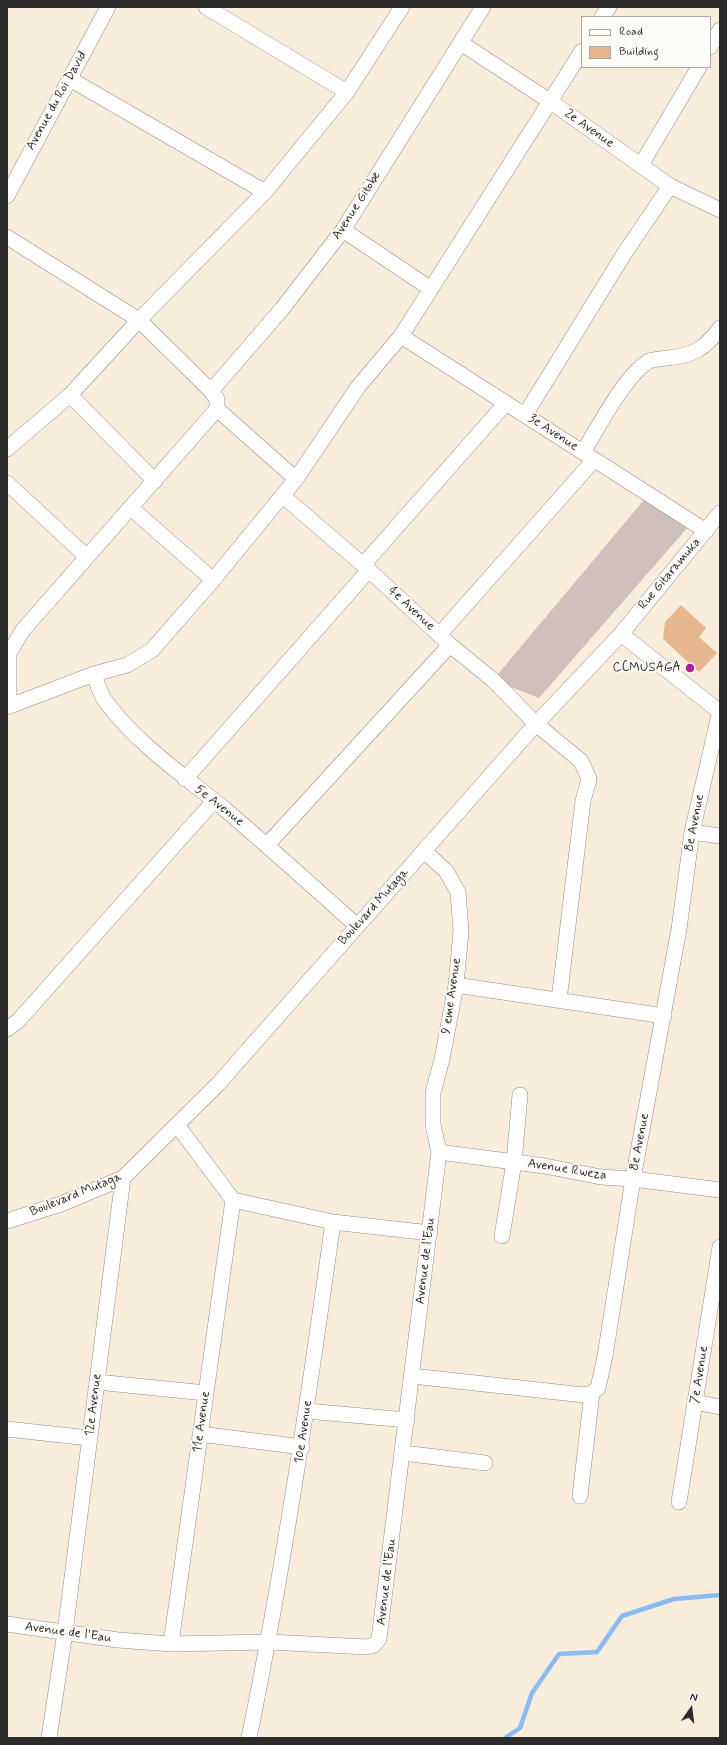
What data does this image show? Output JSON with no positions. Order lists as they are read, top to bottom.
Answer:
{
  "streets": {
    "street": [
      "Avenue du Roi David",
      "2e Avenue",
      "Avenue Gitobe",
      "3e Avenue",
      "Rue Gitaramuka",
      "4e Avenue",
      "5e Avenue",
      "8e Avenue",
      "Boulevard Mutaga",
      "9 eme Avenue",
      "Avenue Rweza",
      "Avenue de l'Eau",
      "7e Avenue",
      "12e Avenue",
      "11e Avenue",
      "10e Avenue"
    ]
  },
  "crossings": [
    ["2e Avenue", "Avenue Gitobe"],
    ["3e Avenue", "Rue Gitaramuka"],
    ["Rue Gitaramuka", "Boulevard Mutaga"],
    ["4e Avenue", "Boulevard Mutaga"],
    ["5e Avenue", "Boulevard Mutaga"],
    ["8e Avenue", "Avenue Rweza"],
    ["Boulevard Mutaga", "9 eme Avenue"],
    ["Boulevard Mutaga", "12e Avenue"],
    ["9 eme Avenue", "Avenue Rweza"],
    ["9 eme Avenue", "Avenue de l'Eau"],
    ["Avenue Rweza", "Avenue de l'Eau"],
    ["Avenue de l'Eau", "12e Avenue"],
    ["Avenue de l'Eau", "11e Avenue"],
    ["Avenue de l'Eau", "10e Avenue"]
  ],
  "places": ["CCMUSAGA"],
  "legend": ["Road", "Building"],
  "north": "top"
}
